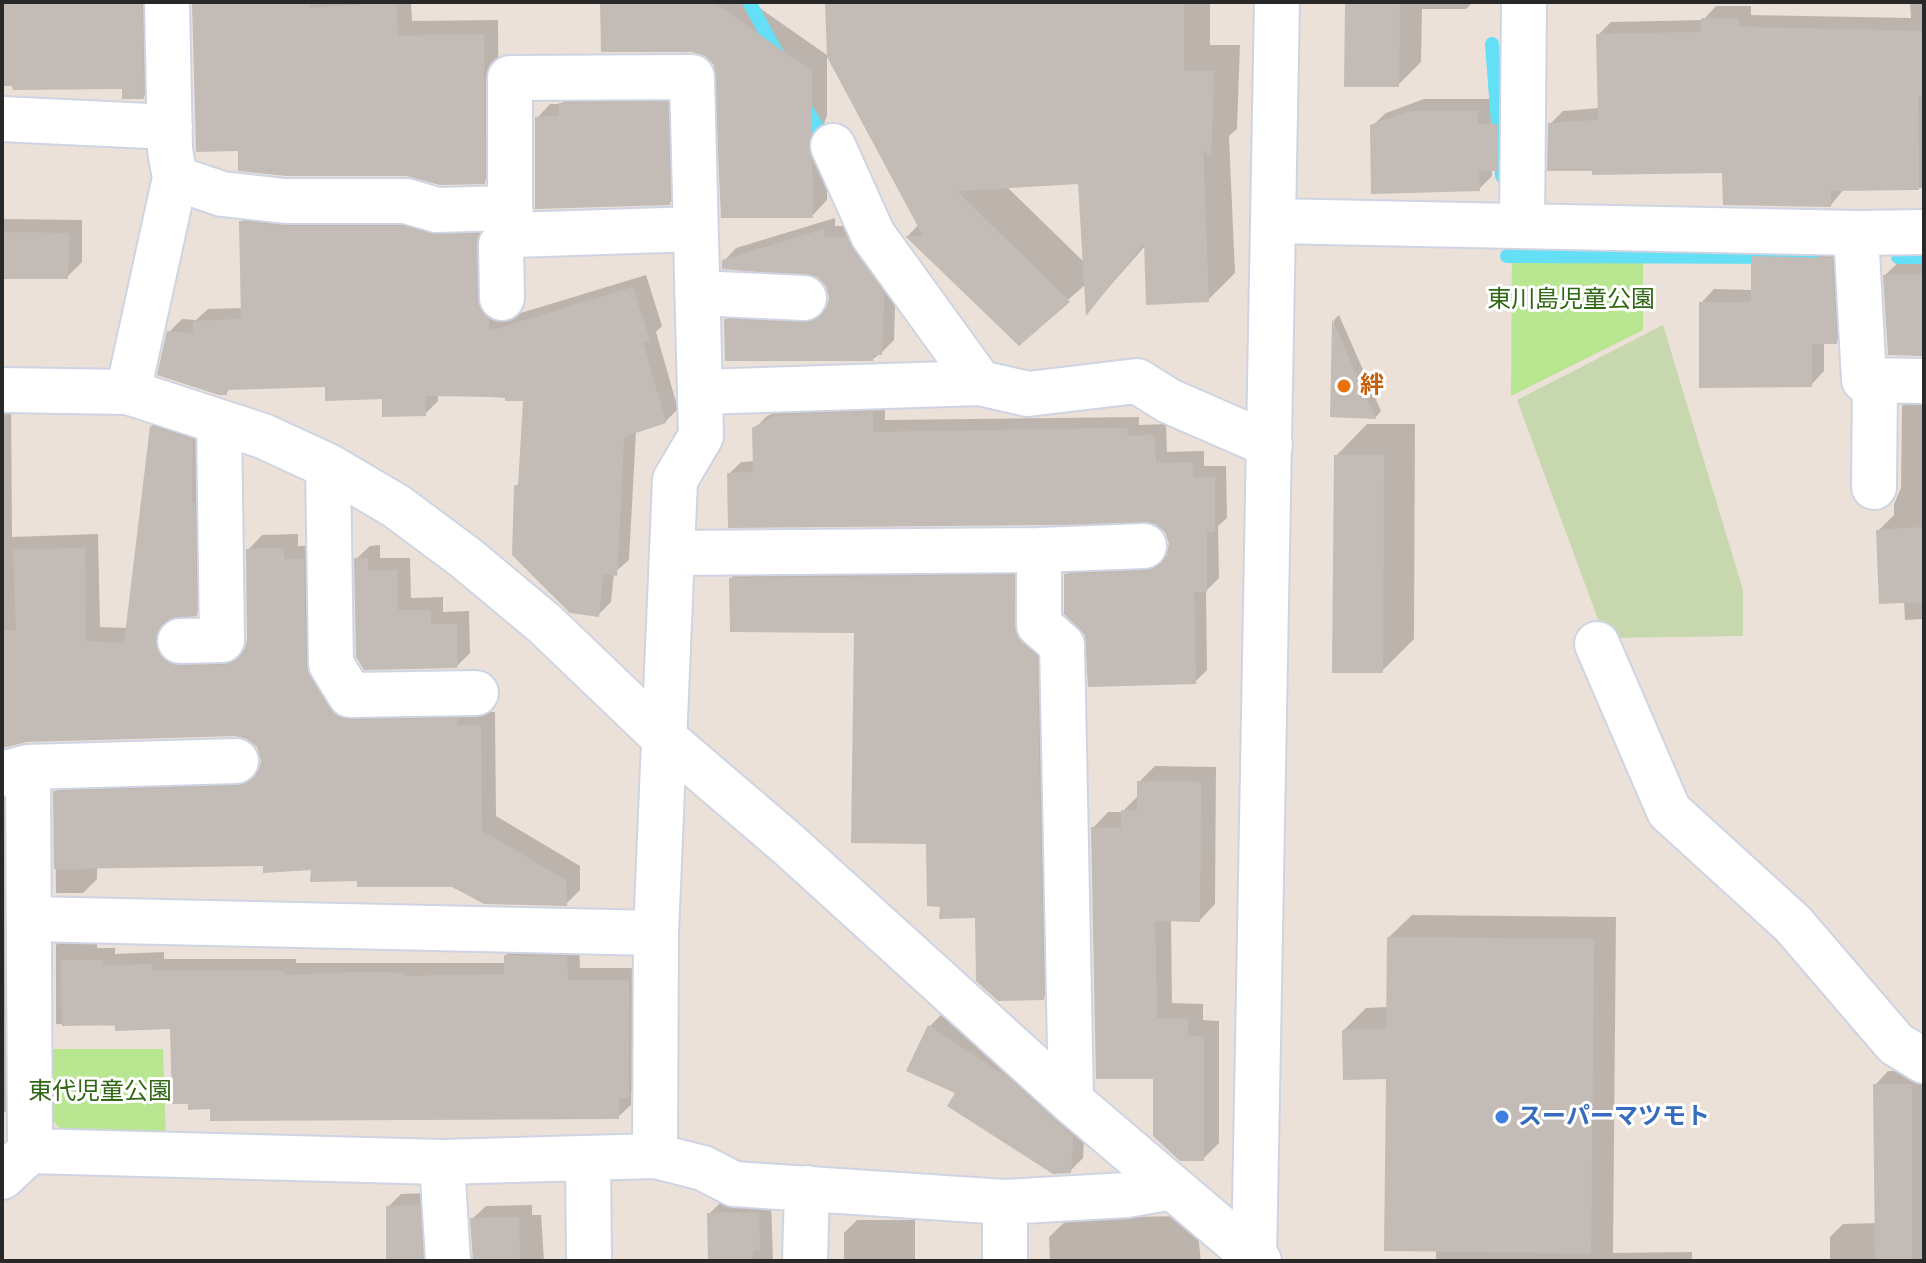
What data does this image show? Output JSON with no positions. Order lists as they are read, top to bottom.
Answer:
{
  "parks": ["東川島児童公園", "東代児童公園"],
  "places": ["絆", "スーパーマツモト"]
}
